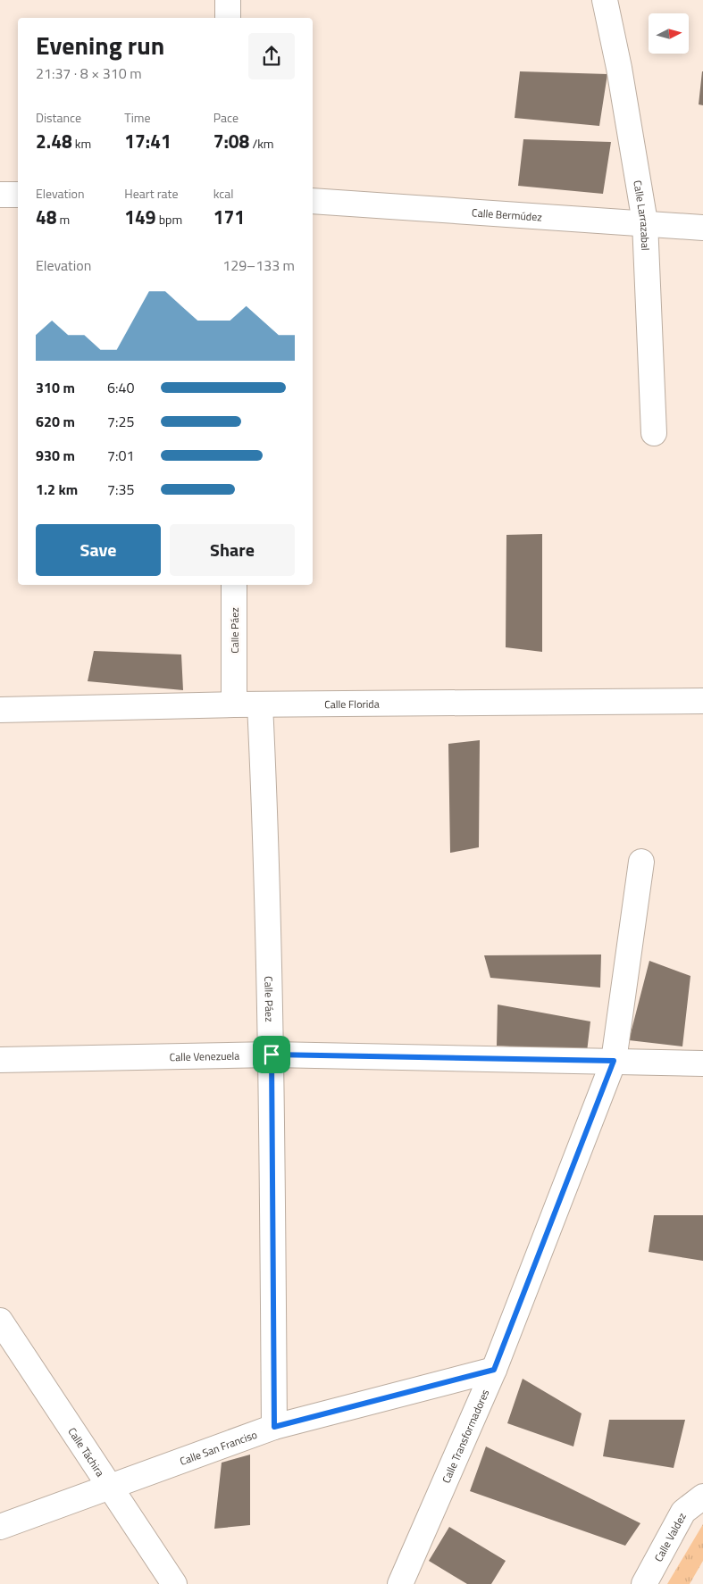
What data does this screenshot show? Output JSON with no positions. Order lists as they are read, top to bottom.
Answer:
{
  "streets": {
    "street": [
      "Calle Bermúdez",
      "Calle Larrazabal",
      "Calle Páez",
      "Calle Florida",
      "Calle Venezuela",
      "Calle Transformadores",
      "Calle San Franciso",
      "Calle Táchira",
      "Calle Valdez"
    ]
  },
  "crossings": [
    ["Calle Bermúdez", "Calle Larrazabal"],
    ["Calle Páez", "Calle Florida"],
    ["Calle Páez", "Calle Venezuela"],
    ["Calle Páez", "Calle San Franciso"],
    ["Calle Venezuela", "Calle Transformadores"],
    ["Calle Transformadores", "Calle San Franciso"],
    ["Calle San Franciso", "Calle Táchira"]
  ],
  "north": "right",
  "page": {
    "heading": ["Evening run", "21:37 · 8 × 310 m"],
    "stats": [
      ["Distance", "2.48 km"],
      ["Time", "17:41"],
      ["Pace", "7:08 /km"],
      ["Elevation", "48 m"],
      ["Heart rate", "149 bpm"],
      ["kcal", "171"]
    ],
    "chart": ["Elevation", "129–133 m"],
    "list": [
      {
        "name": "310 m",
        "note": "6:40"
      },
      {
        "name": "620 m",
        "note": "7:25"
      },
      {
        "name": "930 m",
        "note": "7:01"
      },
      {
        "name": "1.2 km",
        "note": "7:35"
      }
    ],
    "buttons": ["Save", "Share"]
  }
}
